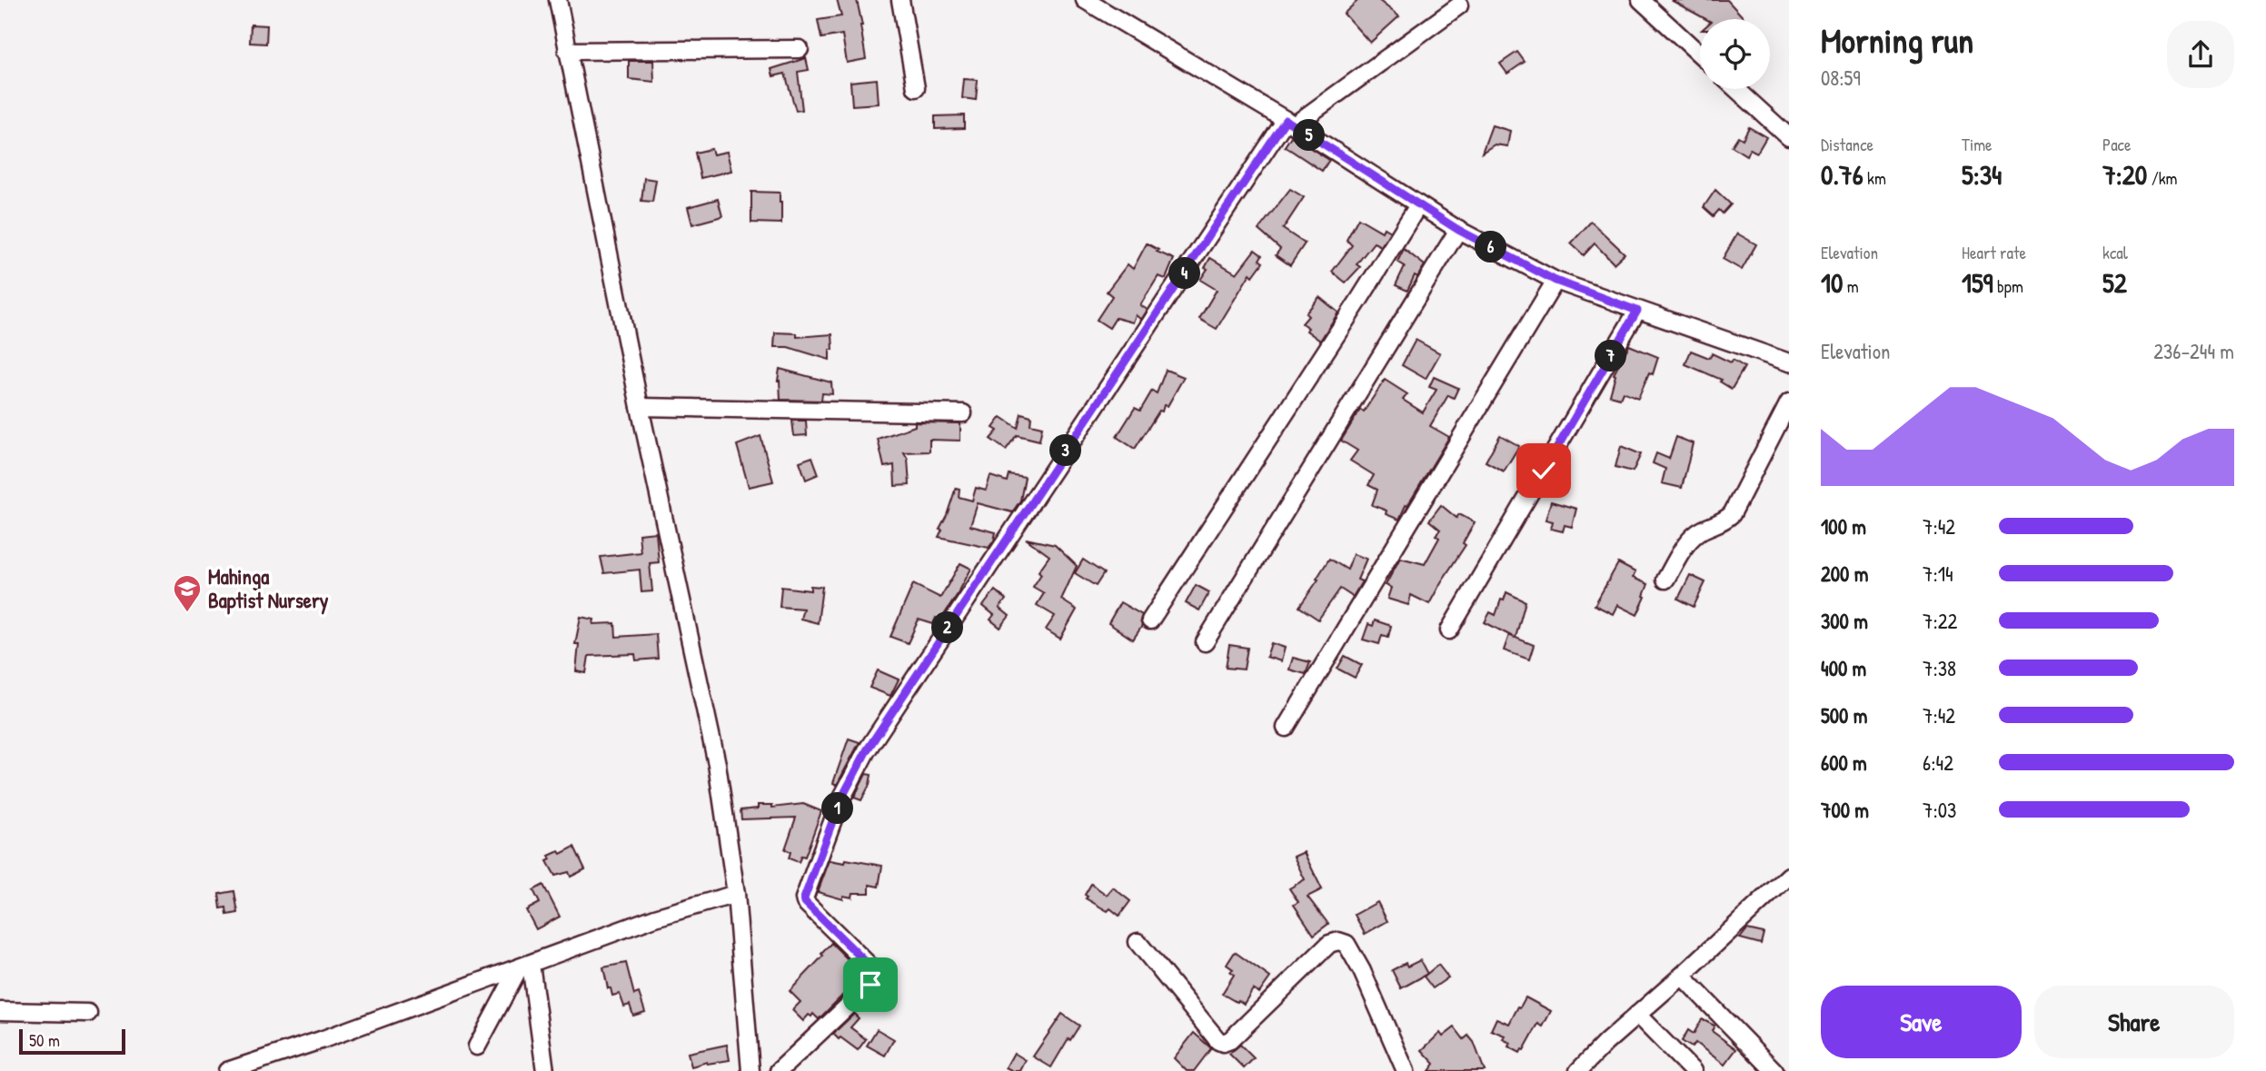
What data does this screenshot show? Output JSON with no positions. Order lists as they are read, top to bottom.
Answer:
{
  "places": {
    "school or university": ["Mahinga Baptist Nursery"]
  },
  "scale_bar": "50 m",
  "page": {
    "heading": ["Morning run", "08:59"],
    "stats": [
      ["Distance", "0.76 km"],
      ["Time", "5:34"],
      ["Pace", "7:20 /km"],
      ["Elevation", "10 m"],
      ["Heart rate", "159 bpm"],
      ["kcal", "52"]
    ],
    "pins": [
      "5",
      "6",
      "4",
      "7",
      "3",
      "2",
      "1"
    ],
    "chart": ["Elevation", "236–244 m"],
    "list": [
      {
        "name": "100 m",
        "note": "7:42"
      },
      {
        "name": "200 m",
        "note": "7:14"
      },
      {
        "name": "300 m",
        "note": "7:22"
      },
      {
        "name": "400 m",
        "note": "7:38"
      },
      {
        "name": "500 m",
        "note": "7:42"
      },
      {
        "name": "600 m",
        "note": "6:42"
      },
      {
        "name": "700 m",
        "note": "7:03"
      }
    ],
    "buttons": ["Save", "Share"],
    "scale": "50 m"
  }
}
